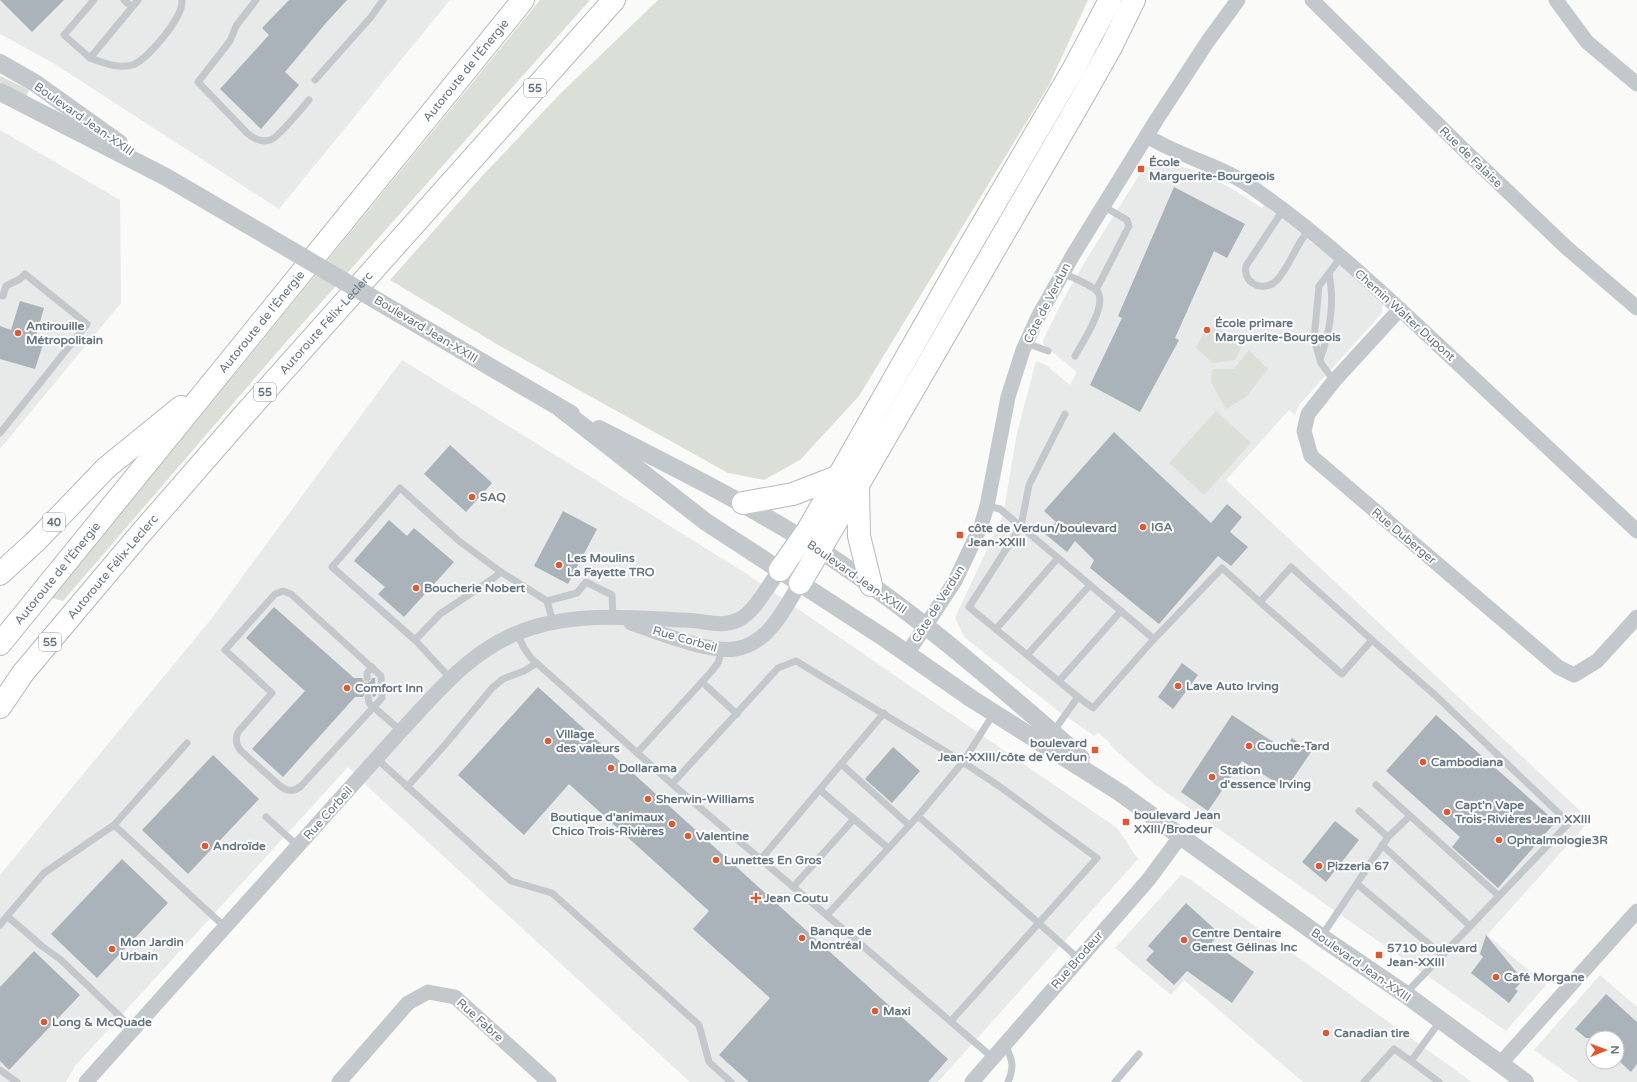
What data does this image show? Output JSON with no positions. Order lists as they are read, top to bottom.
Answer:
{
  "streets": {
    "highway": [
      "Autoroute de l'Énergie",
      "55",
      "Autoroute Félix-Leclerc",
      "40"
    ],
    "street": [
      "Boulevard Jean-XXIII",
      "Rue de Falaise",
      "Côte de Verdun",
      "Chemin Walter Dupont",
      "Rue Duberger",
      "Rue Corbeil",
      "Rue Brodeur",
      "Rue Fabre"
    ]
  },
  "crossings": [
    ["Autoroute de l'Énergie", "40"],
    ["55", "Autoroute Félix-Leclerc"],
    ["Boulevard Jean-XXIII", "Côte de Verdun"],
    ["Boulevard Jean-XXIII", "Rue Corbeil"],
    ["Boulevard Jean-XXIII", "Rue Brodeur"],
    ["Côte de Verdun", "Chemin Walter Dupont"],
    ["Chemin Walter Dupont", "Rue Duberger"]
  ],
  "places": {
    "transit": [
      "École Marguerite-Bourgeois",
      "côte de Verdun/boulevard Jean-XXIII",
      "boulevard Jean-XXIII/côte de Verdun",
      "boulevard Jean XXIII/Brodeur",
      "5710 boulevard Jean-XXIII"
    ],
    "other": [
      "École primare Marguerite-Bourgeois",
      "Antirouille Métropolitain",
      "SAQ",
      "IGA",
      "Les Moulins La Fayette TRO",
      "Boucherie Nobert",
      "Lave Auto Irving",
      "Comfort Inn",
      "Village des valeurs",
      "Couche-Tard",
      "Cambodiana",
      "Dollarama",
      "Station d'essence Irving",
      "Sherwin-Williams",
      "Capt'n Vape Trois-Rivières Jean XXIII",
      "Boutique d'animaux Chico Trois-Rivières",
      "Valentine",
      "Ophtalmologie3R",
      "Androïde",
      "Lunettes En Gros",
      "Pizzeria 67",
      "Banque de Montréal",
      "Centre Dentaire Genest Gélinas Inc",
      "Mon Jardin Urbain",
      "Café Morgane",
      "Maxi",
      "Long & McQuade",
      "Canadian tire"
    ],
    "health": ["Jean Coutu"]
  },
  "north": "right"
}
